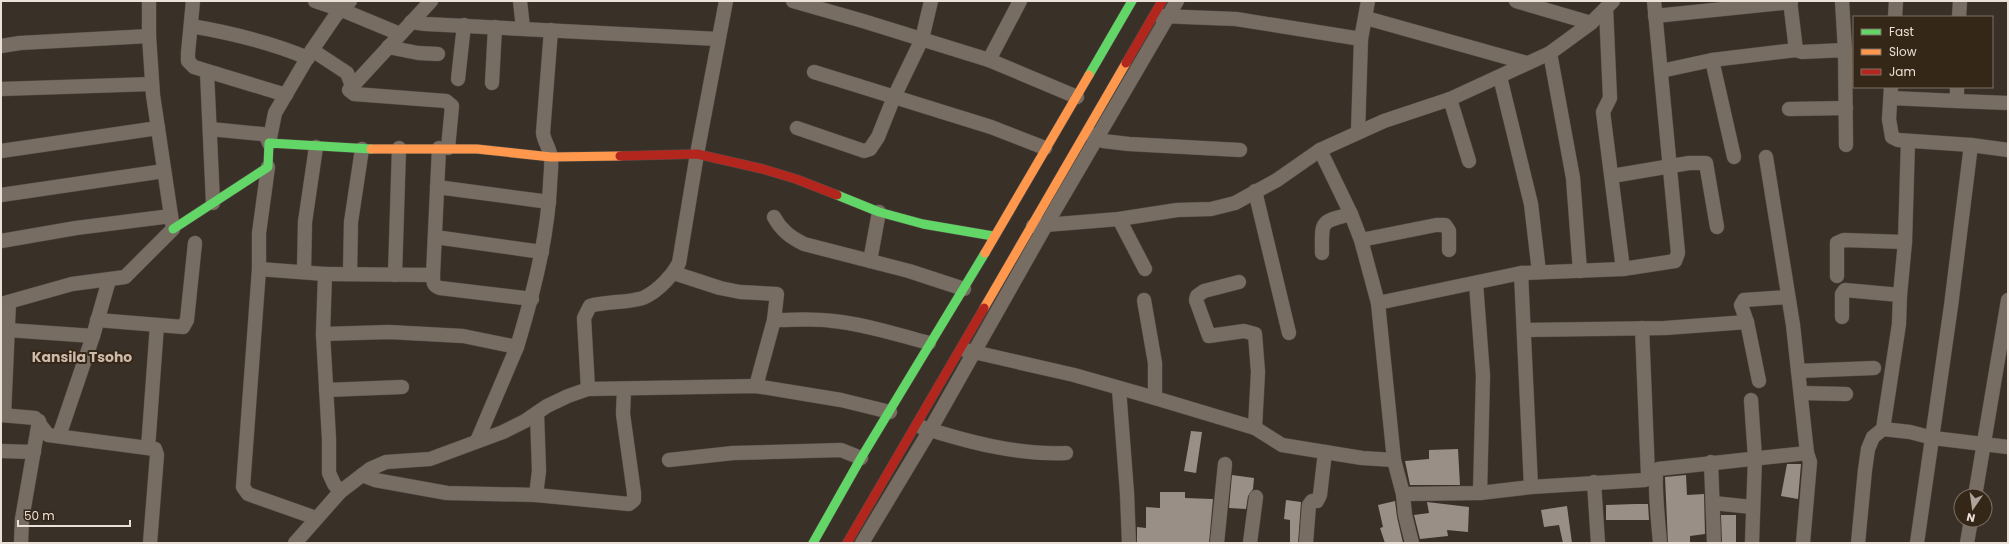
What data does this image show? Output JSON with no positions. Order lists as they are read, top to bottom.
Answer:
{
  "districts": ["Kansila Tsoho"],
  "legend": ["Fast", "Slow", "Jam"],
  "scale_bar": "50 m",
  "north": "bottom"
}
